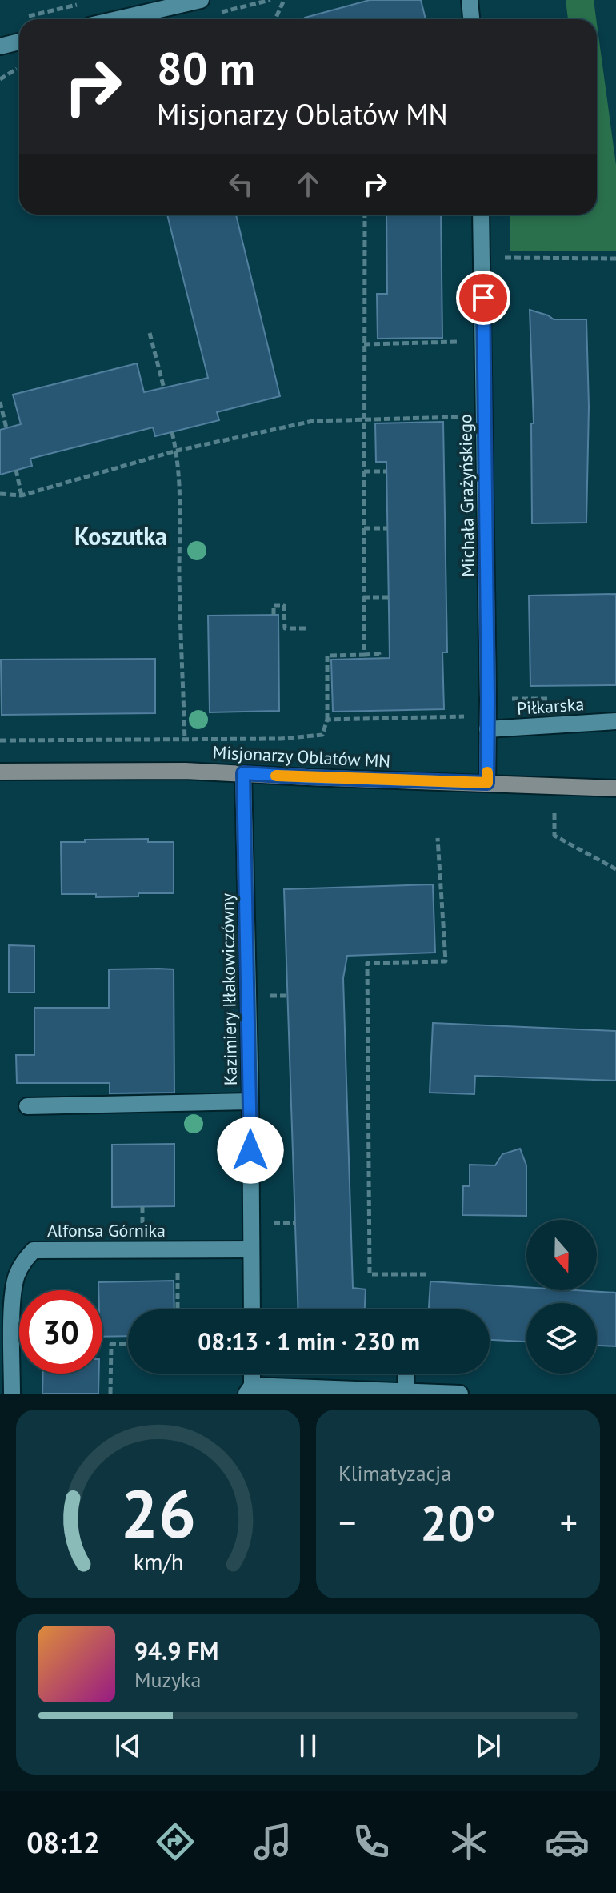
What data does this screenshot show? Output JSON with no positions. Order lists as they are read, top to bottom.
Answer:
{
  "streets": {
    "street": [
      "Michała Grażyńskiego",
      "Piłkarska",
      "Misjonarzy Oblatów MN",
      "Kazimiery Iłłakowiczówny",
      "Alfonsa Górnika"
    ]
  },
  "crossings": [
    ["Michała Grażyńskiego", "Piłkarska"],
    ["Michała Grażyńskiego", "Misjonarzy Oblatów MN"],
    ["Misjonarzy Oblatów MN", "Kazimiery Iłłakowiczówny"],
    ["Kazimiery Iłłakowiczówny", "Alfonsa Górnika"]
  ],
  "districts": ["Koszutka"],
  "north": "bottom",
  "page": {
    "turn": ["80 m", "Misjonarzy Oblatów MN"],
    "limit": "30",
    "trip": "08:13 · 1 min · 230 m",
    "tile": "Klimatyzacja",
    "heat": ["−", "20°", "+"],
    "song": ["94.9 FM", "Muzyka"],
    "tabs": "08:12",
    "gauge": ["26", "km/h"]
  }
}
